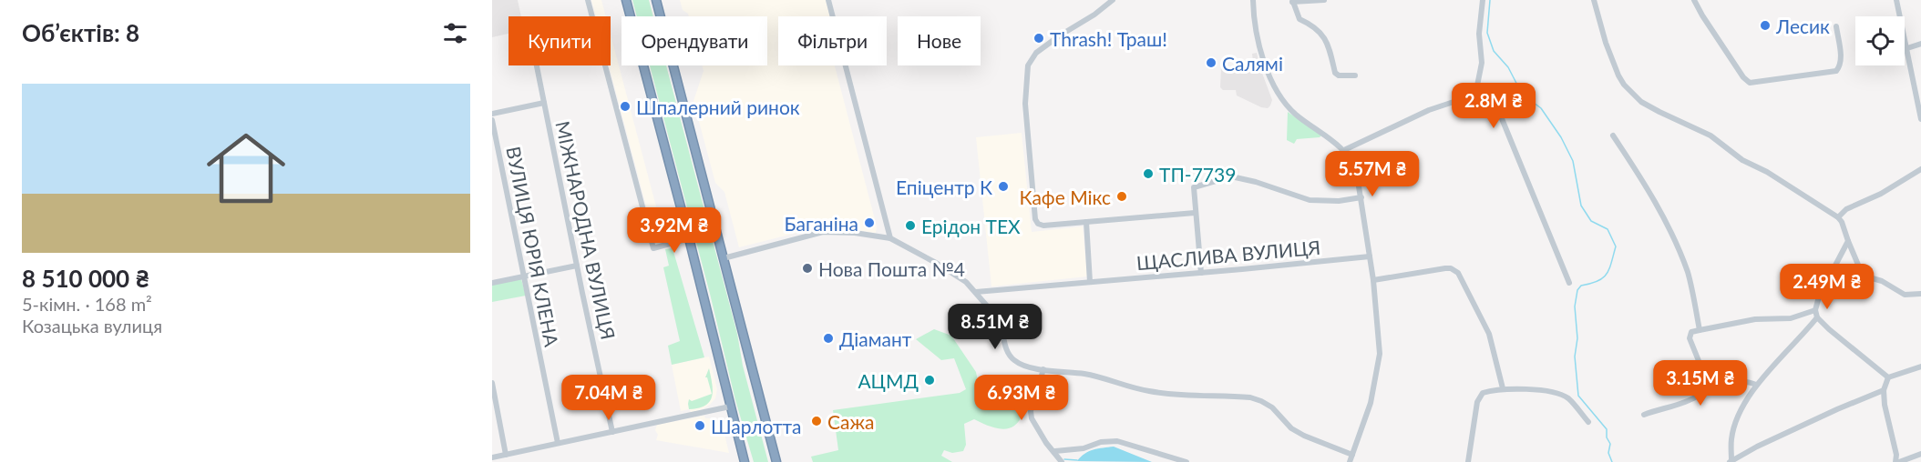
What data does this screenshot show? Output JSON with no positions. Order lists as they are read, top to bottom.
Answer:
{
  "streets": {
    "street": ["МІЖНАРОДНА ВУЛИЦЯ", "ВУЛИЦЯ ЮРІЯ КЛЕНА", "ЩАСЛИВА ВУЛИЦЯ"]
  },
  "places": [
    "Лесик",
    "Thrash! Траш!",
    "Салямі",
    "Шпалерний ринок",
    "ТП-7739",
    "Епіцентр К",
    "Кафе Мікс",
    "Баганіна",
    "Ерідон ТЕХ",
    "Нова Пошта №4",
    "Діамант",
    "АЦМД",
    "Сажа",
    "Шарлотта"
  ],
  "page": {
    "heading": "Об’єктів: 8",
    "chip": [
      "Купити",
      "Орендувати",
      "Фільтри",
      "Нове"
    ],
    "list": [
      {
        "name": "8 510 000 ₴",
        "note": "5-кімн. · 168 m² · Козацька вулиця"
      }
    ],
    "price": [
      "2.8M ₴",
      "5.57M ₴",
      "3.92M ₴",
      "2.49M ₴",
      "8.51M ₴",
      "3.15M ₴",
      "7.04M ₴",
      "6.93M ₴"
    ]
  }
}
